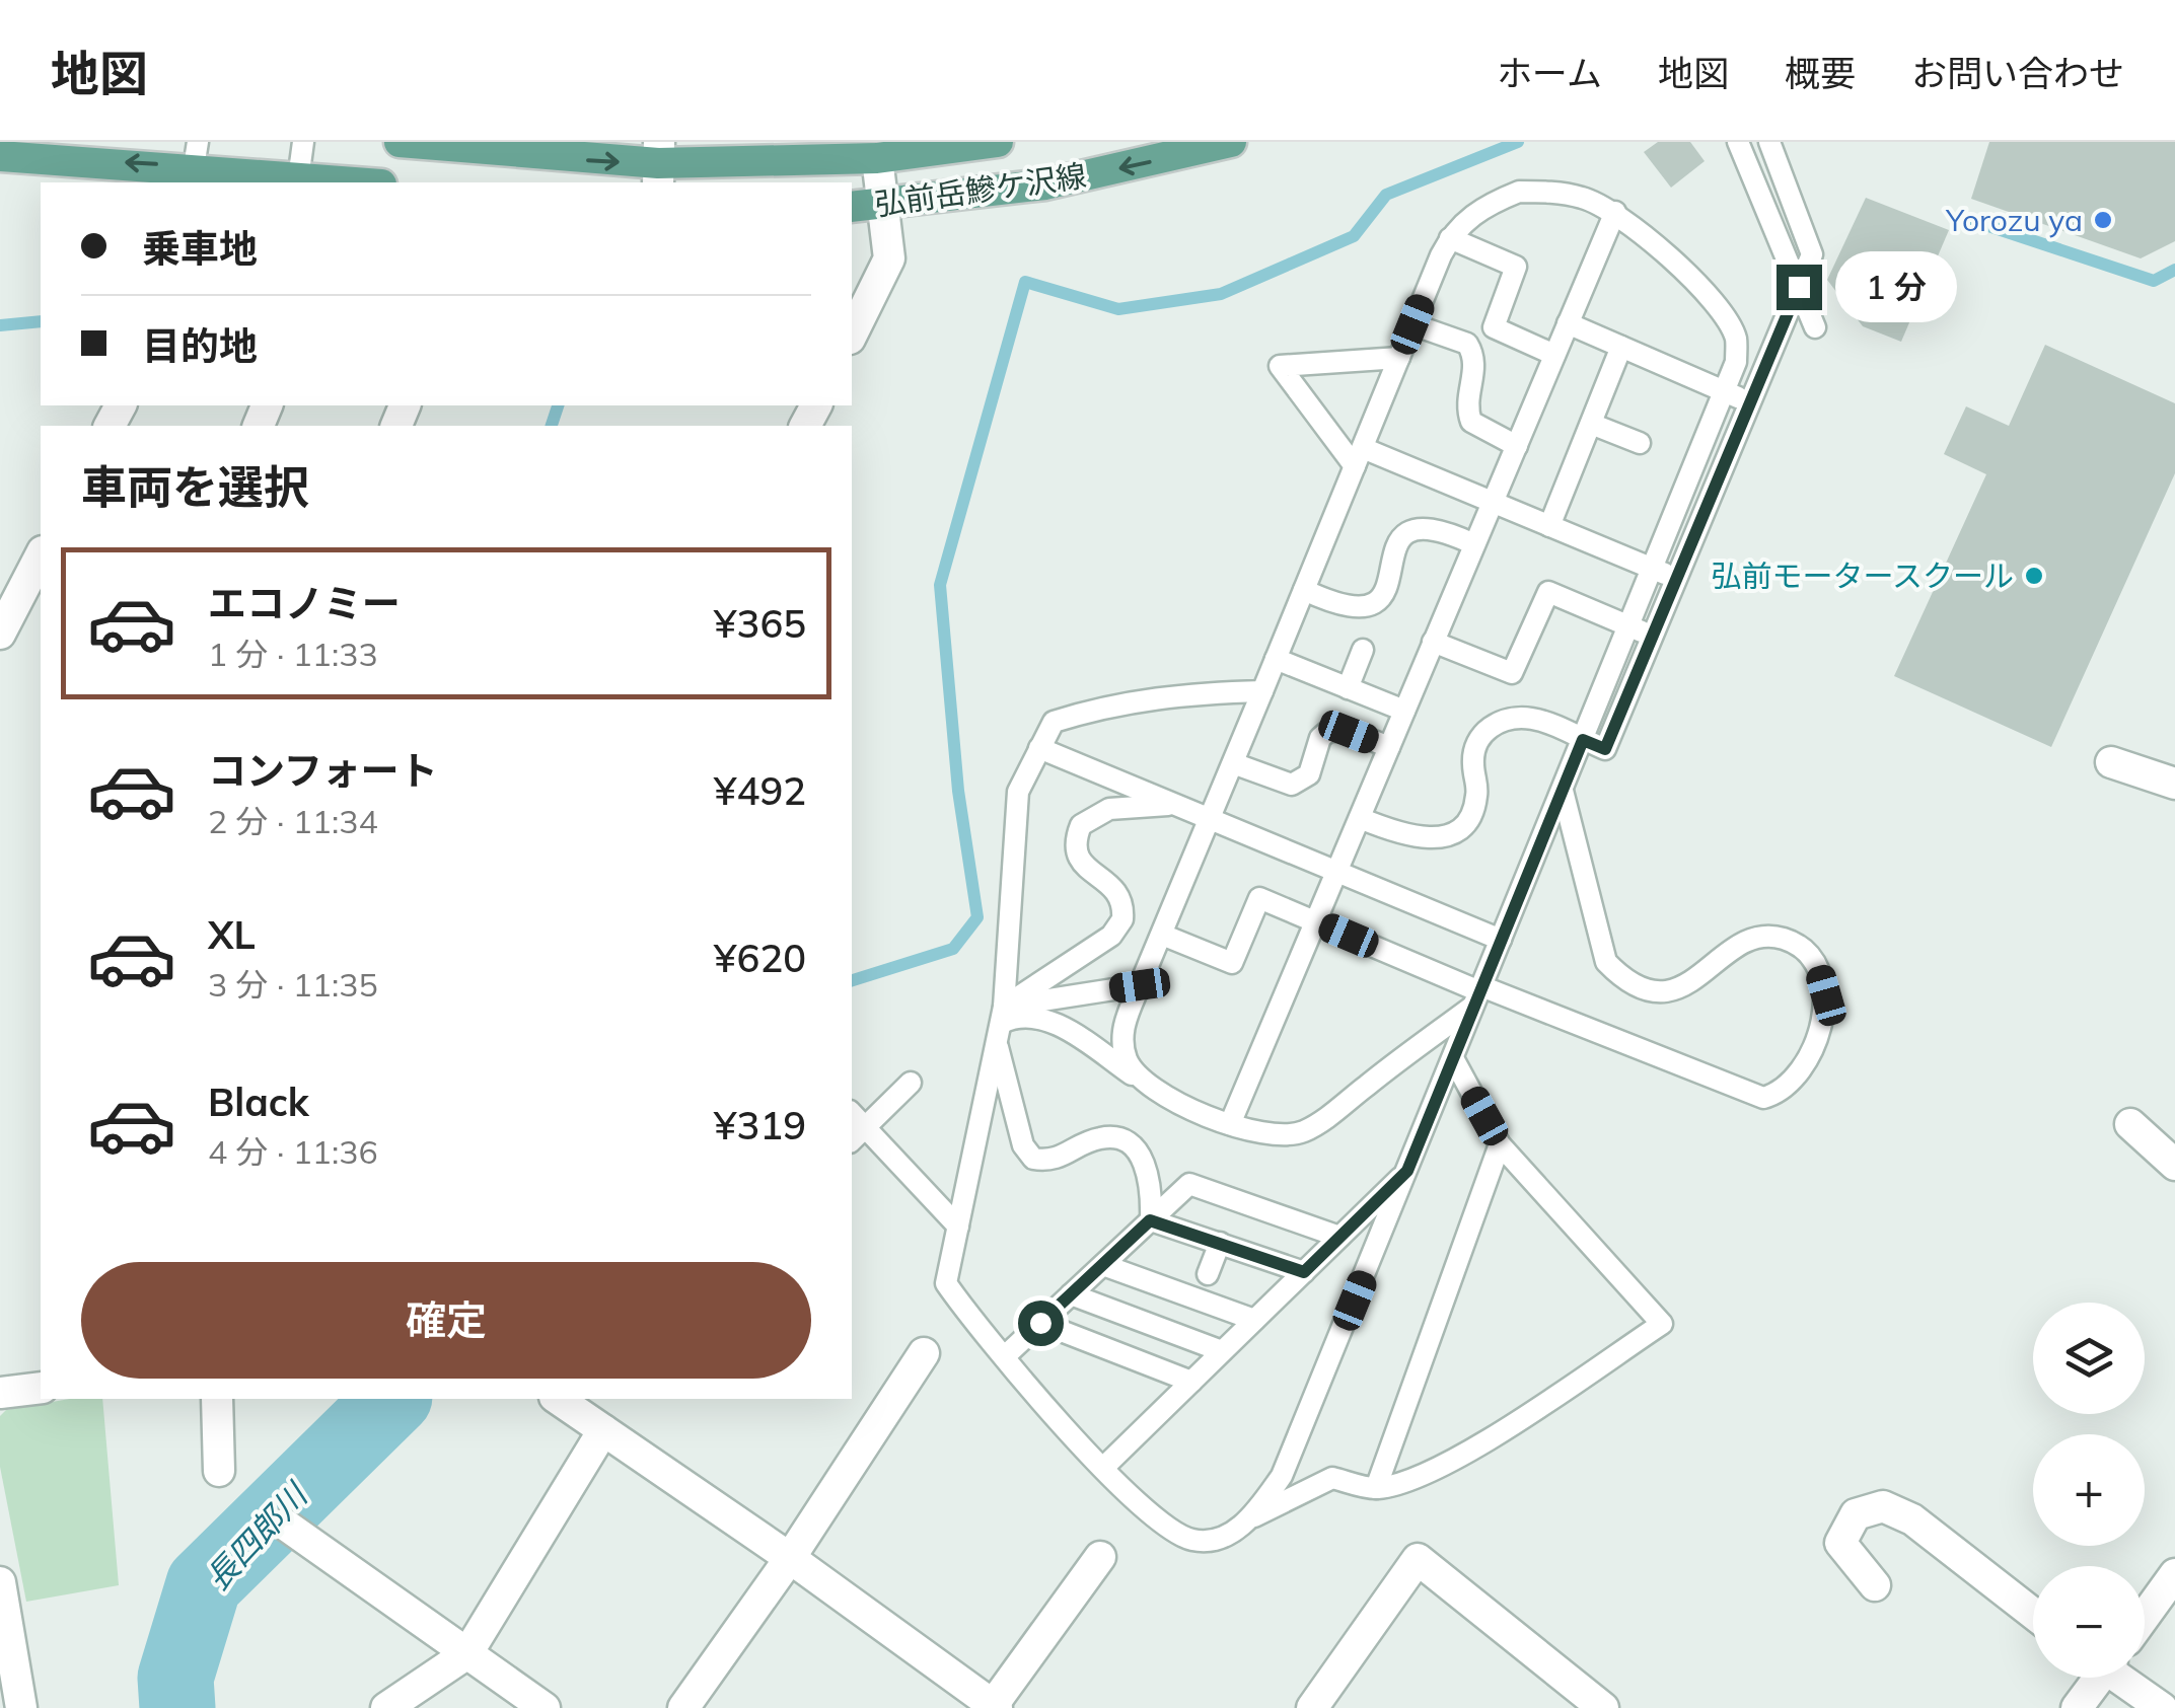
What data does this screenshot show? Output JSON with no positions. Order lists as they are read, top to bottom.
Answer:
{
  "streets": {
    "main road": ["弘前岳鰺ケ沢線"]
  },
  "water": ["長四郎川"],
  "places": ["Yorozu ya", "弘前モータースクール"],
  "page": {
    "header": "地図",
    "nav": [
      "ホーム",
      "地図",
      "概要",
      "お問い合わせ"
    ],
    "banner": ["乗車地", "目的地"],
    "bubble": "1 分",
    "heading": "車両を選択",
    "list": [
      {
        "name": "エコノミー",
        "note": "1 分 · 11:33",
        "value": "¥365"
      },
      {
        "name": "コンフォート",
        "note": "2 分 · 11:34",
        "value": "¥492"
      },
      {
        "name": "XL",
        "note": "3 分 · 11:35",
        "value": "¥620"
      },
      {
        "name": "Black",
        "note": "4 分 · 11:36",
        "value": "¥319"
      }
    ],
    "buttons": "確定",
    "map_buttons": ["+", "−"]
  }
}
